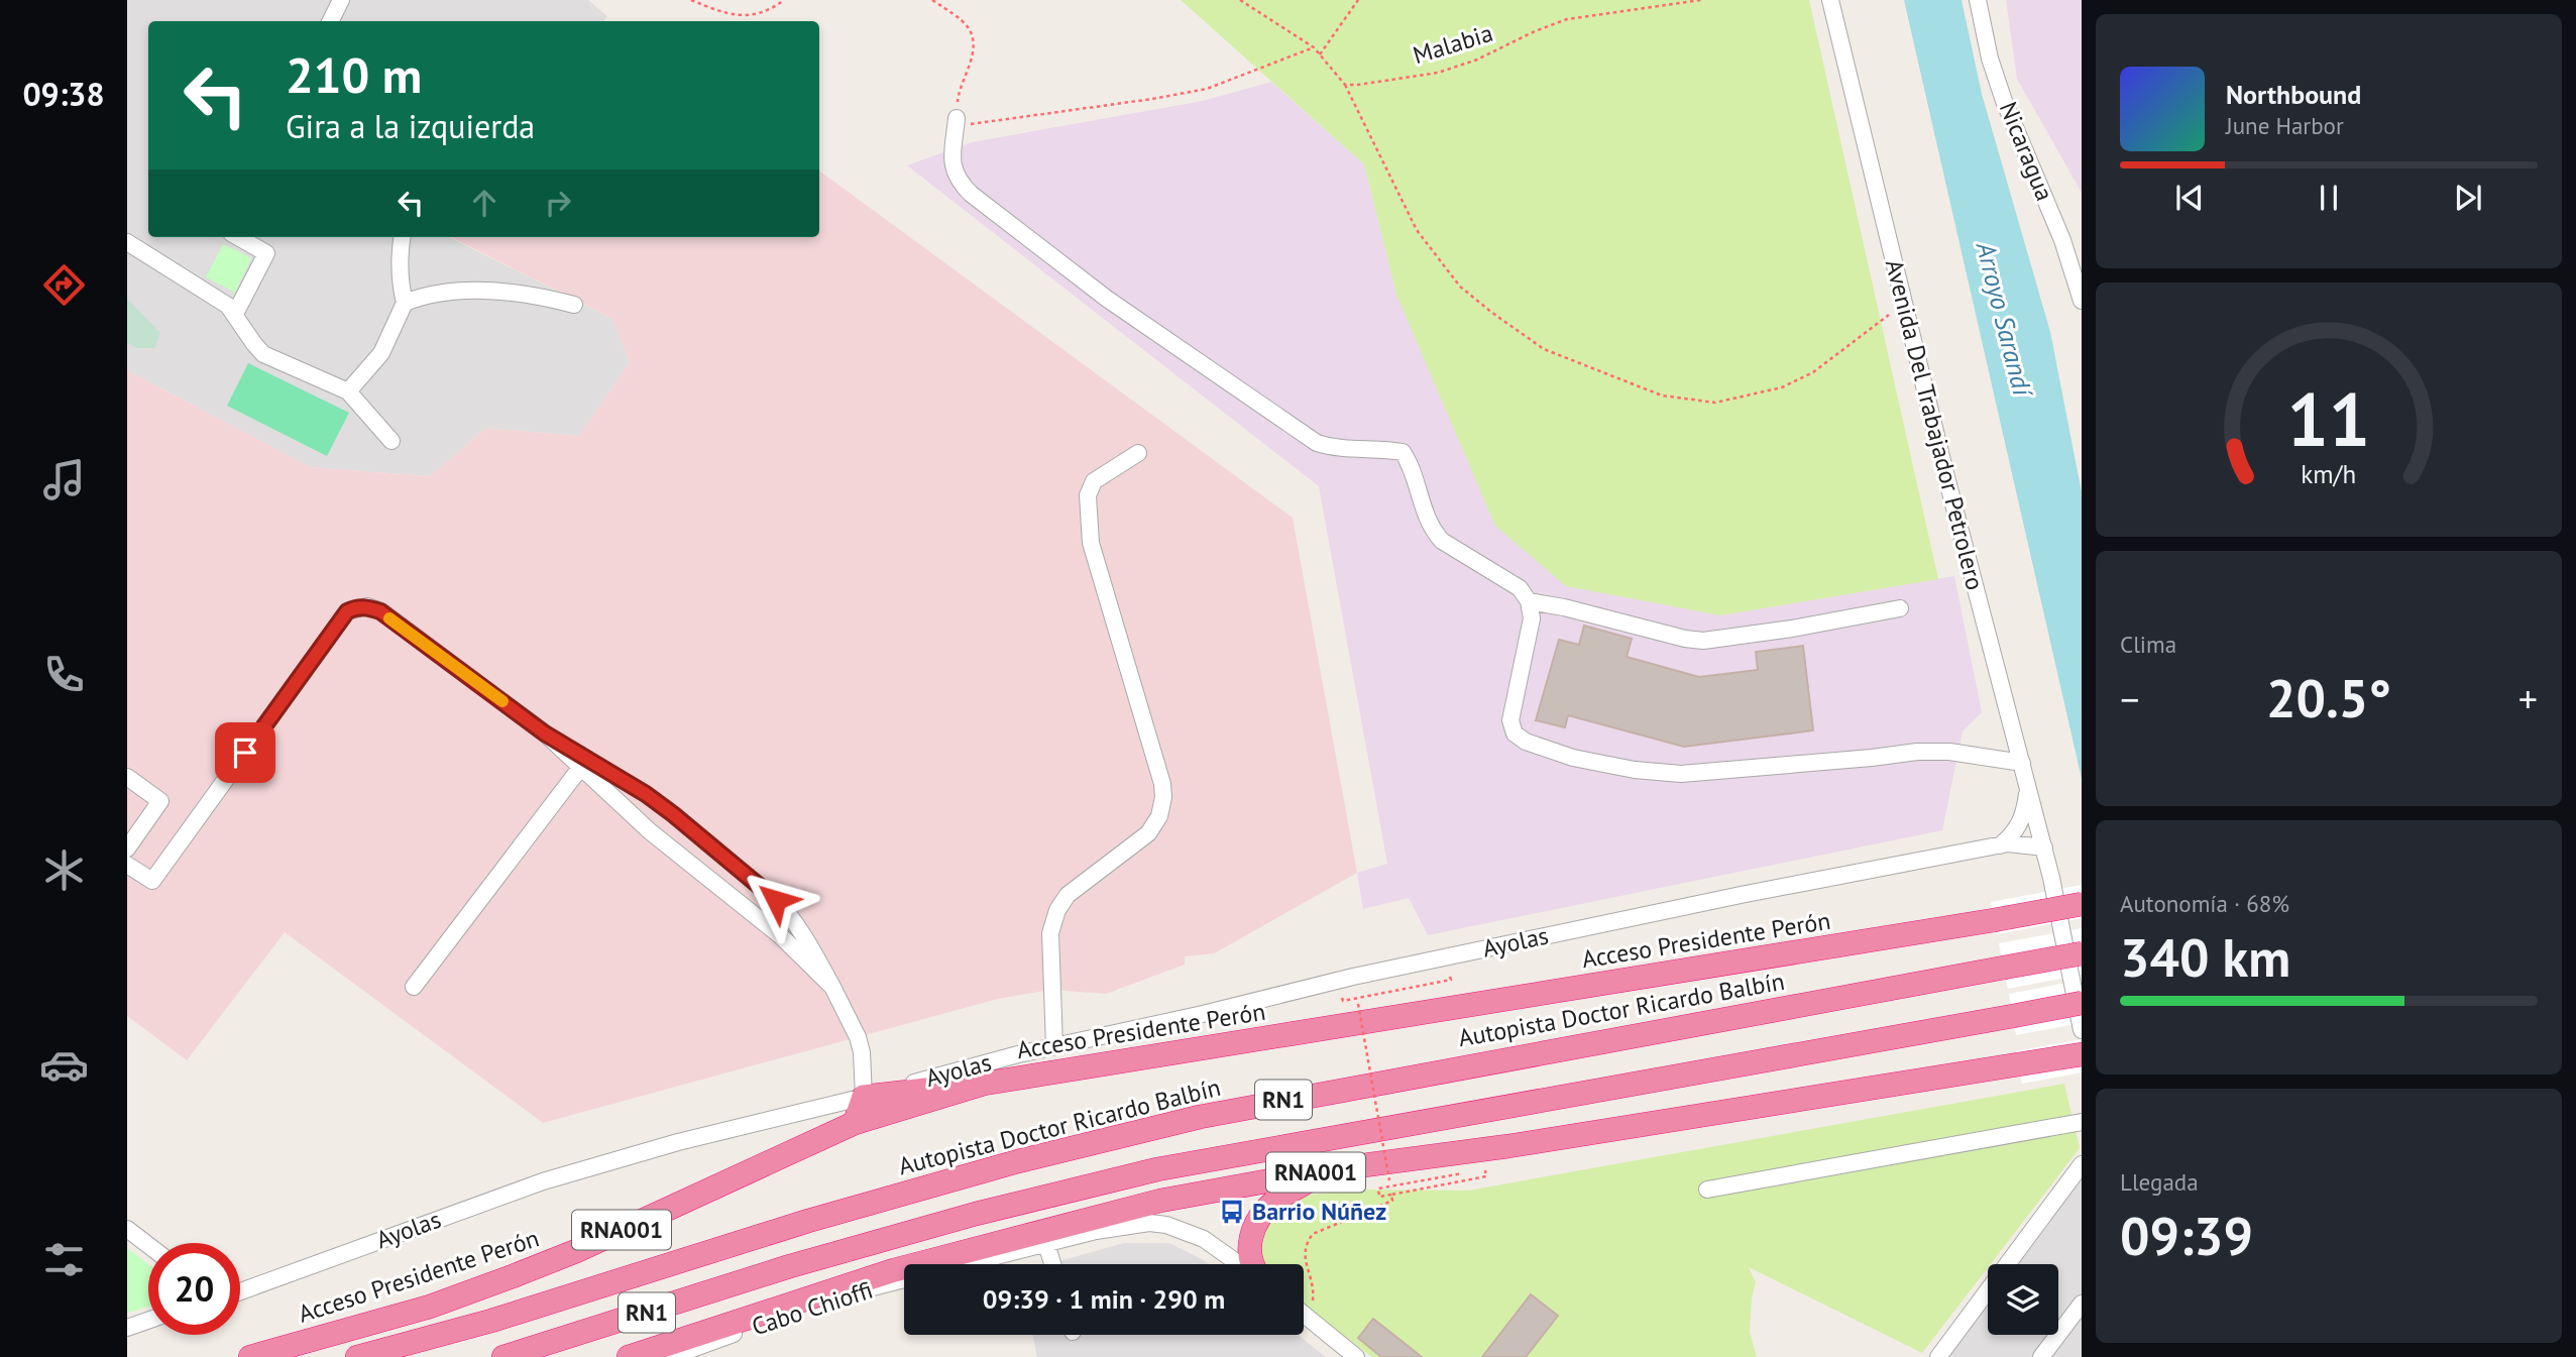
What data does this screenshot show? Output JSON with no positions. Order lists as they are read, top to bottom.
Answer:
{
  "streets": {
    "highway": [
      "Acceso Presidente Perón",
      "Autopista Doctor Ricardo Balbín",
      "RN1",
      "RNA001"
    ],
    "street": [
      "Nicaragua",
      "Avenida Del Trabajador Petrolero",
      "Ayolas",
      "Cabo Chioffi"
    ],
    "path": ["Malabia"]
  },
  "crossings": [
    ["Avenida Del Trabajador Petrolero", "Ayolas"]
  ],
  "water": ["Arroyo Sarandí"],
  "places": {
    "bus stop": ["Barrio Núñez"]
  },
  "page": {
    "tabs": "09:38",
    "turn": ["210 m", "Gira a la izquierda"],
    "song": ["Northbound", "June Harbor"],
    "tile": [
      "Clima",
      ["Autonomía · 68%", "340 km"],
      ["Llegada", "09:39"]
    ],
    "heat": ["−", "20.5°", "+"],
    "limit": "20",
    "trip": "09:39 · 1 min · 290 m",
    "gauge": ["11", "km/h"]
  }
}
